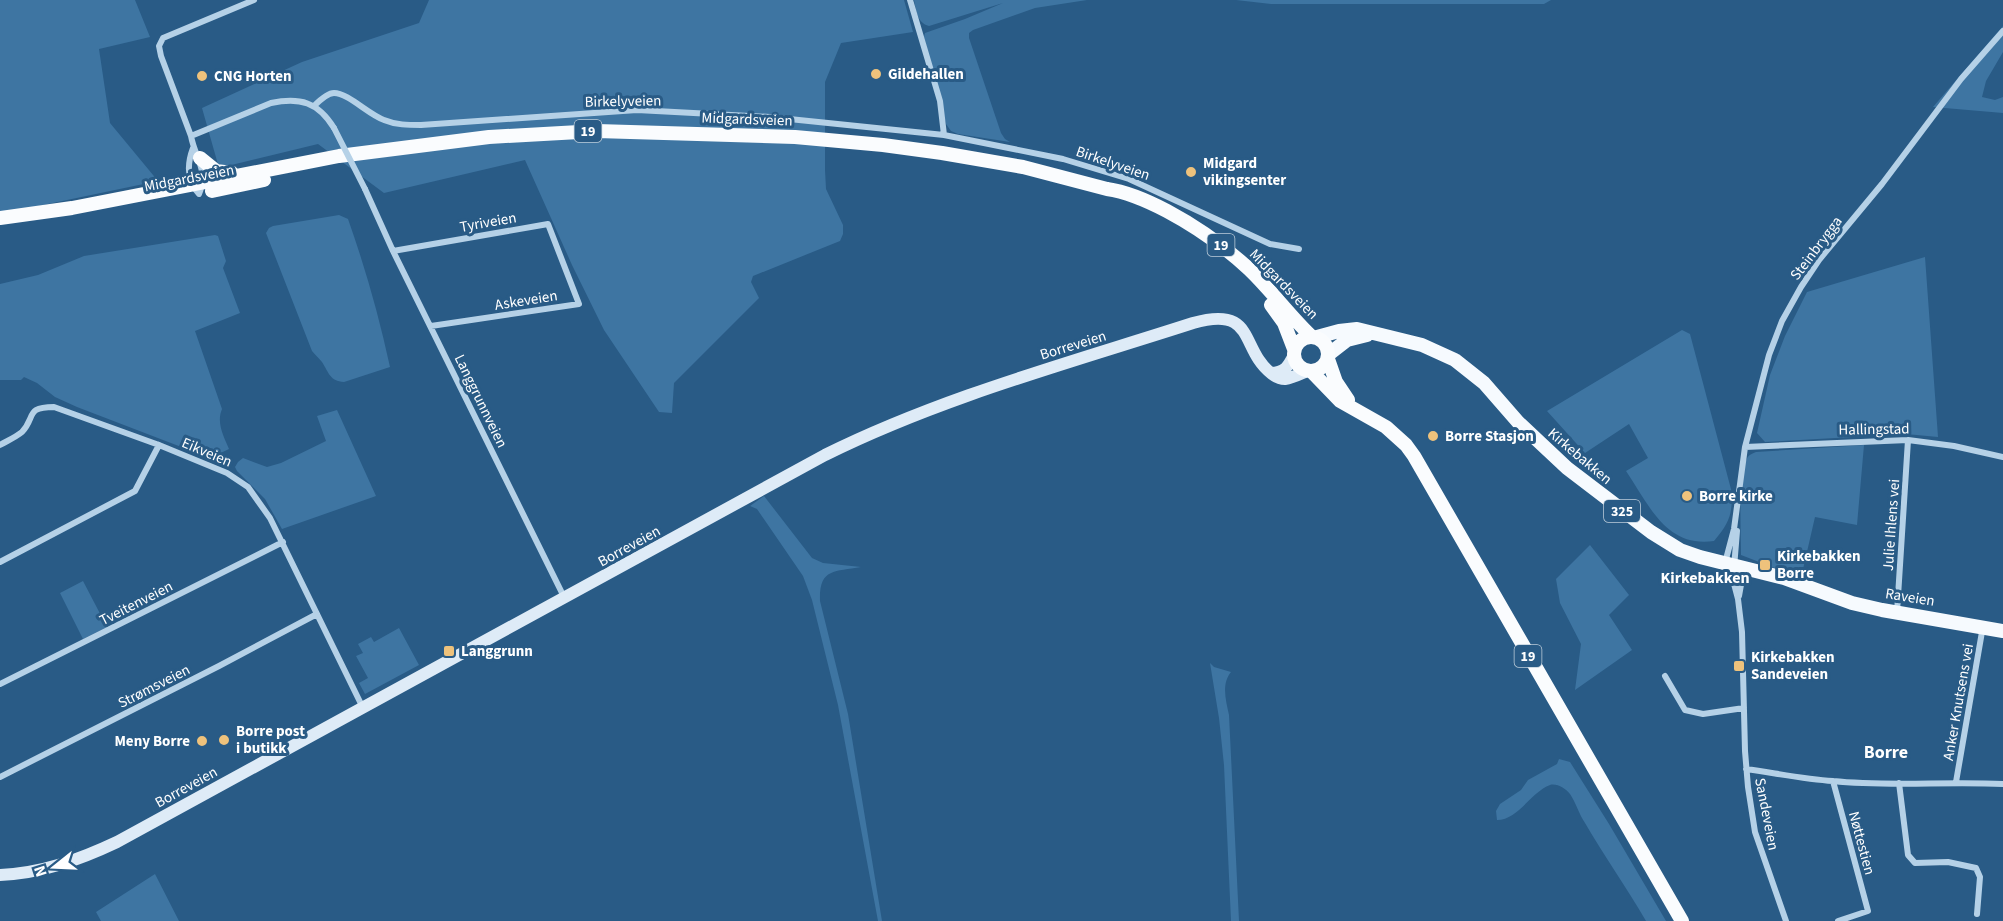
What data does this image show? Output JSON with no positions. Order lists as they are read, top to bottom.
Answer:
{
  "streets": {
    "highway": ["Midgardsveien", "19"],
    "main road": [
      "Borreveien",
      "Kirkebakken",
      "325",
      "Raveien"
    ],
    "street": [
      "Birkelyveien",
      "Tyriveien",
      "Steinbrygga",
      "Askeveien",
      "Langgrunnveien",
      "Hallingstad",
      "Eikveien",
      "Julie Ihlens vei",
      "Tveitenveien",
      "Strømsveien",
      "Anker Knutsens vei",
      "Sandeveien",
      "Nøttestien"
    ]
  },
  "crossings": [
    ["Birkelyveien", "Langgrunnveien"],
    ["Midgardsveien", "19"],
    ["Midgardsveien", "Kirkebakken"],
    ["19", "Kirkebakken"],
    ["Tyriveien", "Askeveien"],
    ["Tyriveien", "Langgrunnveien"],
    ["Steinbrygga", "Hallingstad"],
    ["Steinbrygga", "Kirkebakken"],
    ["Steinbrygga", "Raveien"],
    ["Steinbrygga", "Sandeveien"],
    ["Askeveien", "Langgrunnveien"],
    ["Borreveien", "Langgrunnveien"],
    ["Borreveien", "Eikveien"],
    ["Hallingstad", "Julie Ihlens vei"],
    ["Eikveien", "Tveitenveien"],
    ["Eikveien", "Strømsveien"],
    ["Kirkebakken", "Raveien"],
    ["Kirkebakken", "Sandeveien"],
    ["Julie Ihlens vei", "Raveien"],
    ["Raveien", "Anker Knutsens vei"],
    ["Raveien", "Sandeveien"]
  ],
  "districts": ["Kirkebakken", "Borre"],
  "places": {
    "other": [
      "Gildehallen",
      "CNG Horten",
      "Midgard vikingsenter",
      "Borre Stasjon",
      "Borre kirke",
      "Borre post i butikk",
      "Meny Borre"
    ],
    "transit": ["Kirkebakken Borre", "Langgrunn", "Kirkebakken Sandeveien"]
  },
  "north": "left"
}
